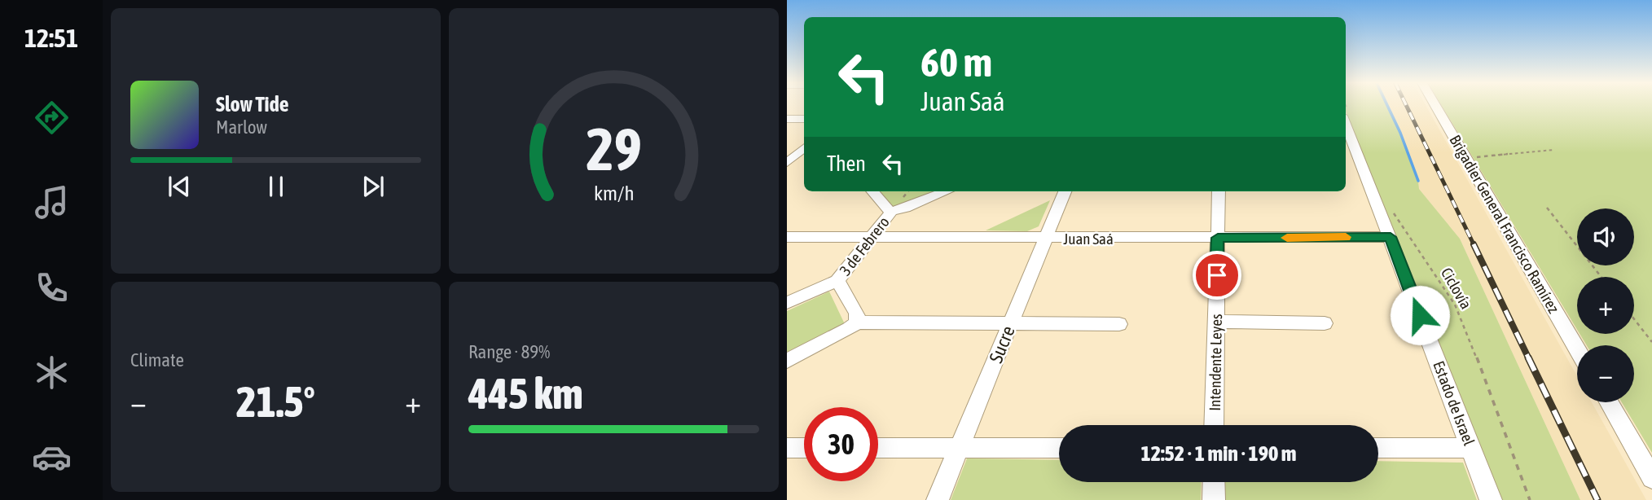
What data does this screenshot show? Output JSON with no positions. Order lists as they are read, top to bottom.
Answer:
{
  "streets": {
    "street": [
      "Brigadier General Francisco Ramírez",
      "Juan Saá",
      "3 de Febrero",
      "Sucre",
      "Intendente Leyes",
      "Estado de Israel"
    ],
    "path": ["Ciclovía"]
  },
  "crossings": [
    ["Juan Saá", "3 de Febrero"],
    ["Juan Saá", "Sucre"],
    ["Juan Saá", "Intendente Leyes"],
    ["Juan Saá", "Estado de Israel"]
  ],
  "page": {
    "tabs": "12:51",
    "turn": ["60 m", "Juan Saá"],
    "song": ["Slow Tide", "Marlow"],
    "then": "Then",
    "map_buttons": ["+", "−"],
    "tile": [
      "Climate",
      ["Range · 89%", "445 km"]
    ],
    "heat": ["−", "21.5°", "+"],
    "limit": "30",
    "trip": "12:52 · 1 min · 190 m",
    "gauge": ["29", "km/h"]
  }
}
